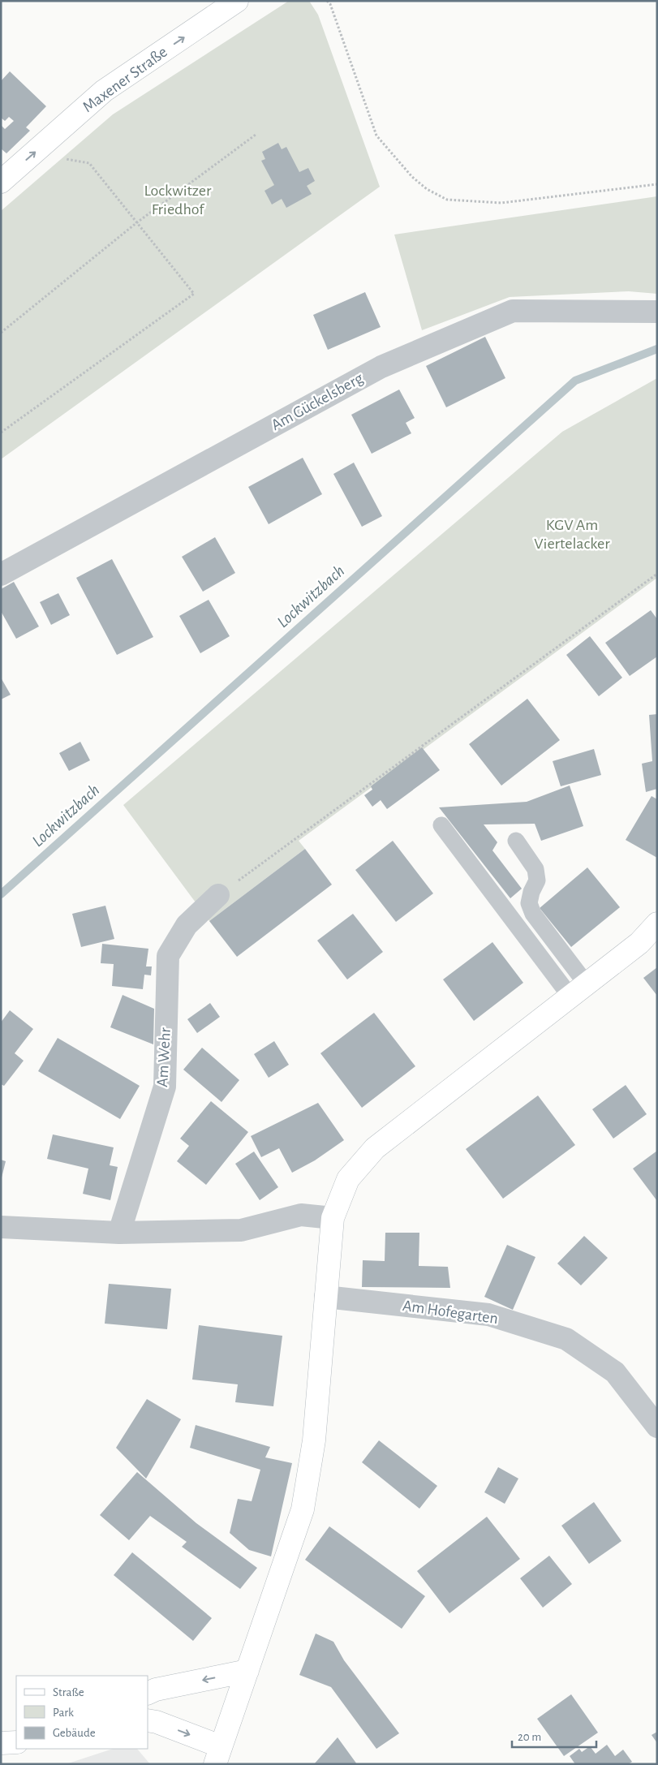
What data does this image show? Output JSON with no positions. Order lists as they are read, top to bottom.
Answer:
{
  "streets": {
    "main road": ["Maxener Straße"],
    "street": ["Am Gückelsberg", "Am Wehr", "Am Hofegarten"]
  },
  "one_way": ["Maxener Straße"],
  "water": ["Lockwitzbach"],
  "parks": ["Lockwitzer Friedhof", "KGV Am Viertelacker"],
  "legend": ["Straße", "Park", "Gebäude"],
  "scale_bar": "20 m"
}
